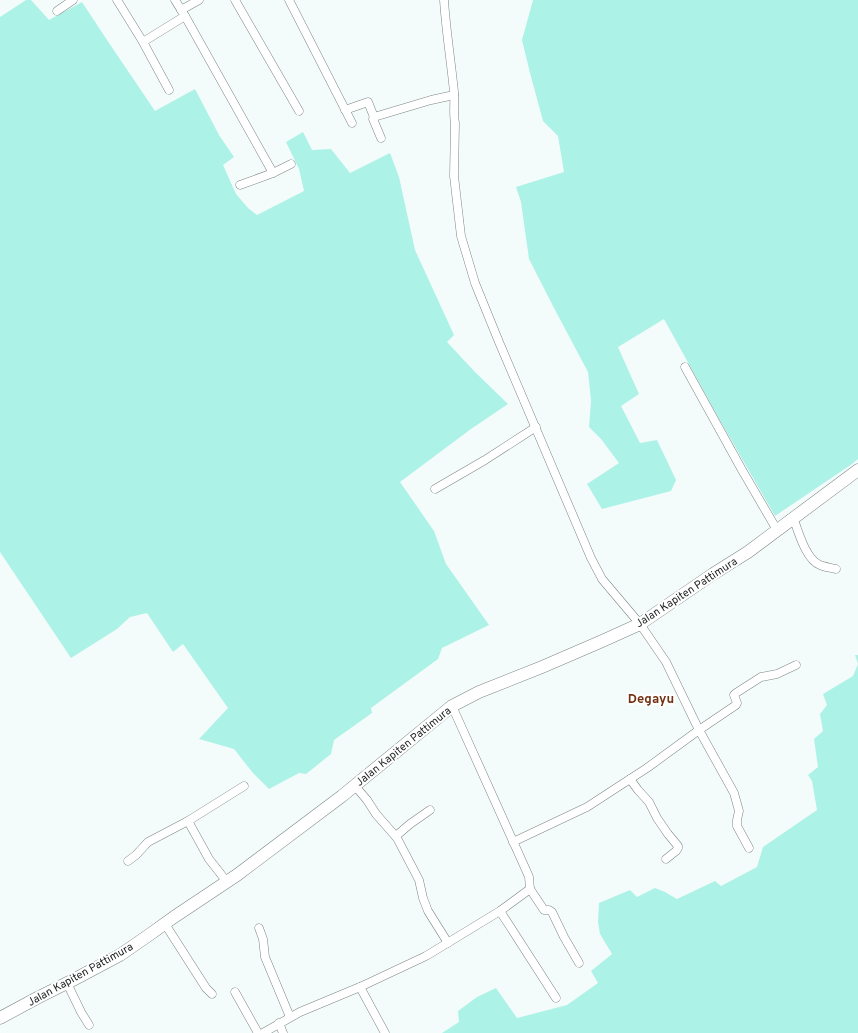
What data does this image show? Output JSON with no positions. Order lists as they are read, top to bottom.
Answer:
{
  "streets": {
    "street": ["Jalan Kapiten Pattimura"]
  },
  "districts": ["Degayu"]
}
